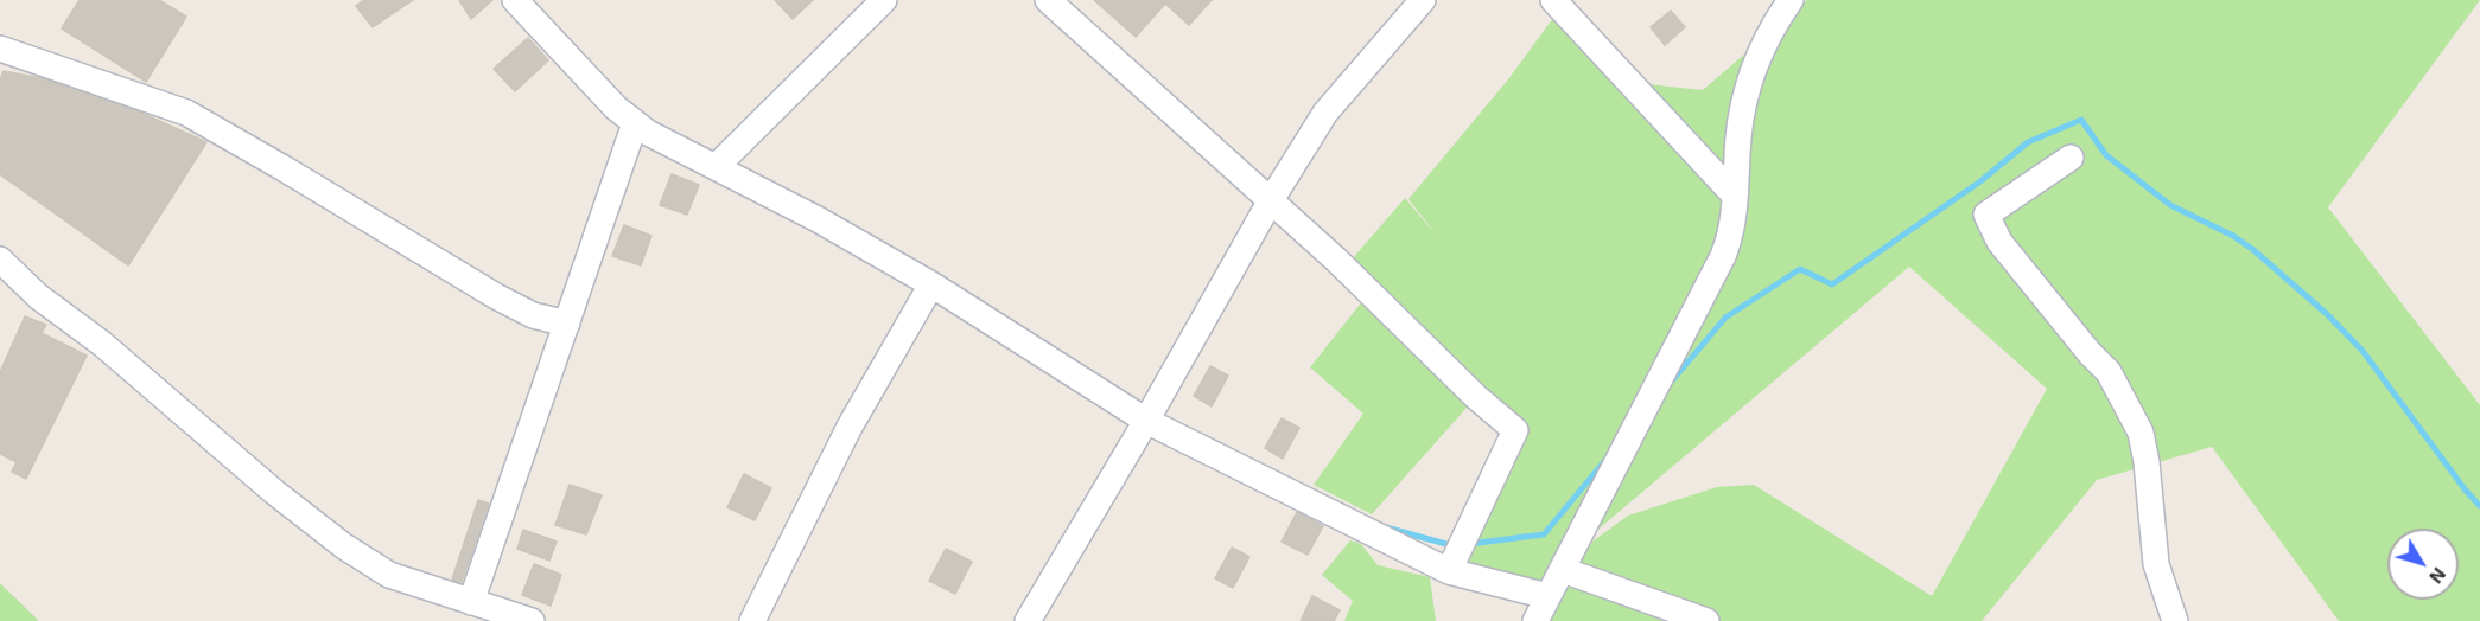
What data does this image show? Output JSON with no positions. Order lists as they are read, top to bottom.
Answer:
{
  "north": "bottom right"
}
